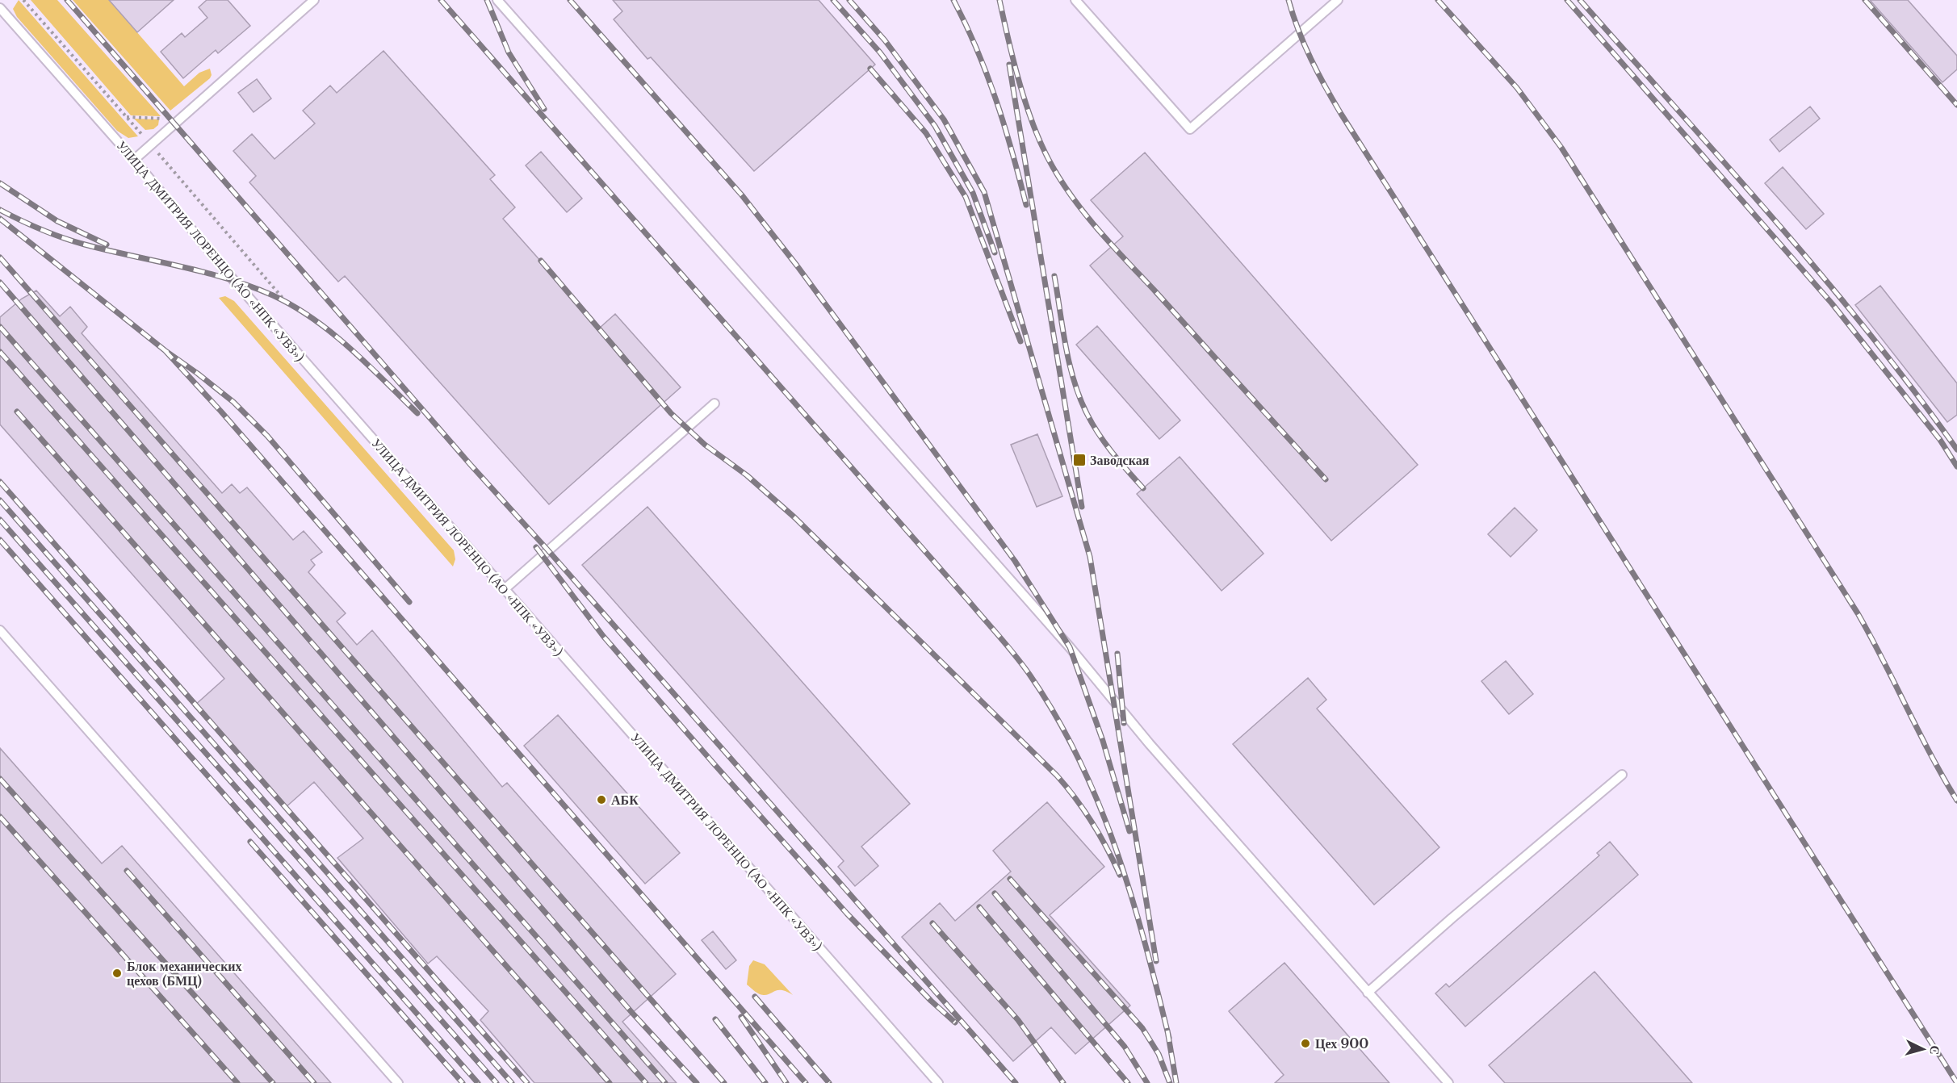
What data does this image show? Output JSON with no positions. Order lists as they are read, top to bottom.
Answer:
{
  "streets": {
    "lane": ["УЛИЦА ДМИТРИЯ ЛОРЕНЦО (АО «НПК «УВЗ»)"]
  },
  "places": {
    "transit": ["Заводская"],
    "other": ["АБК", "Блок механических цехов (БМЦ)", "Цех 900"]
  },
  "north": "right"
}
